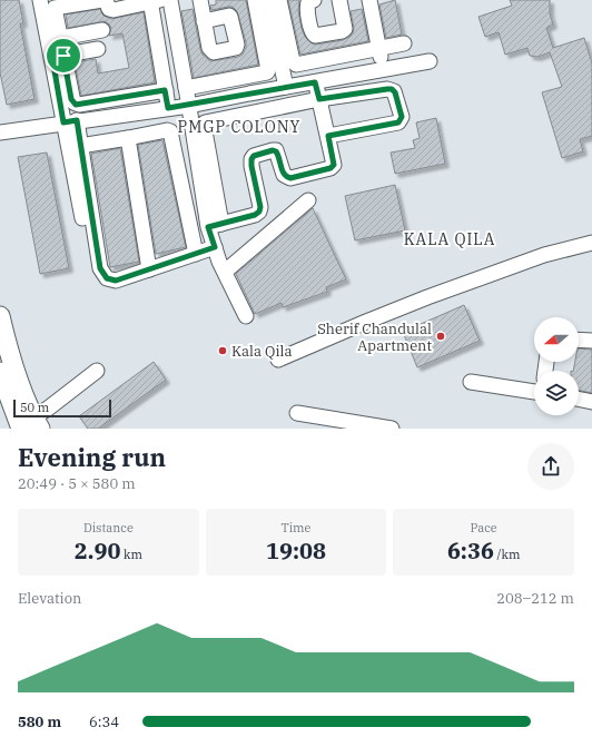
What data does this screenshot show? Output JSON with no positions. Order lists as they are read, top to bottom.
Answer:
{
  "districts": ["PMGP COLONY", "KALA QILA"],
  "places": ["Sherif Chandulal Apartment", "Kala Qila"],
  "scale_bar": "50 m",
  "north": "left",
  "page": {
    "scale": "50 m",
    "heading": ["Evening run", "20:49 · 5 × 580 m"],
    "stats": [
      ["Distance", "2.90 km"],
      ["Time", "19:08"],
      ["Pace", "6:36 /km"]
    ],
    "chart": ["Elevation", "208–212 m"],
    "list": [
      {
        "name": "580 m",
        "note": "6:34"
      }
    ]
  }
}
